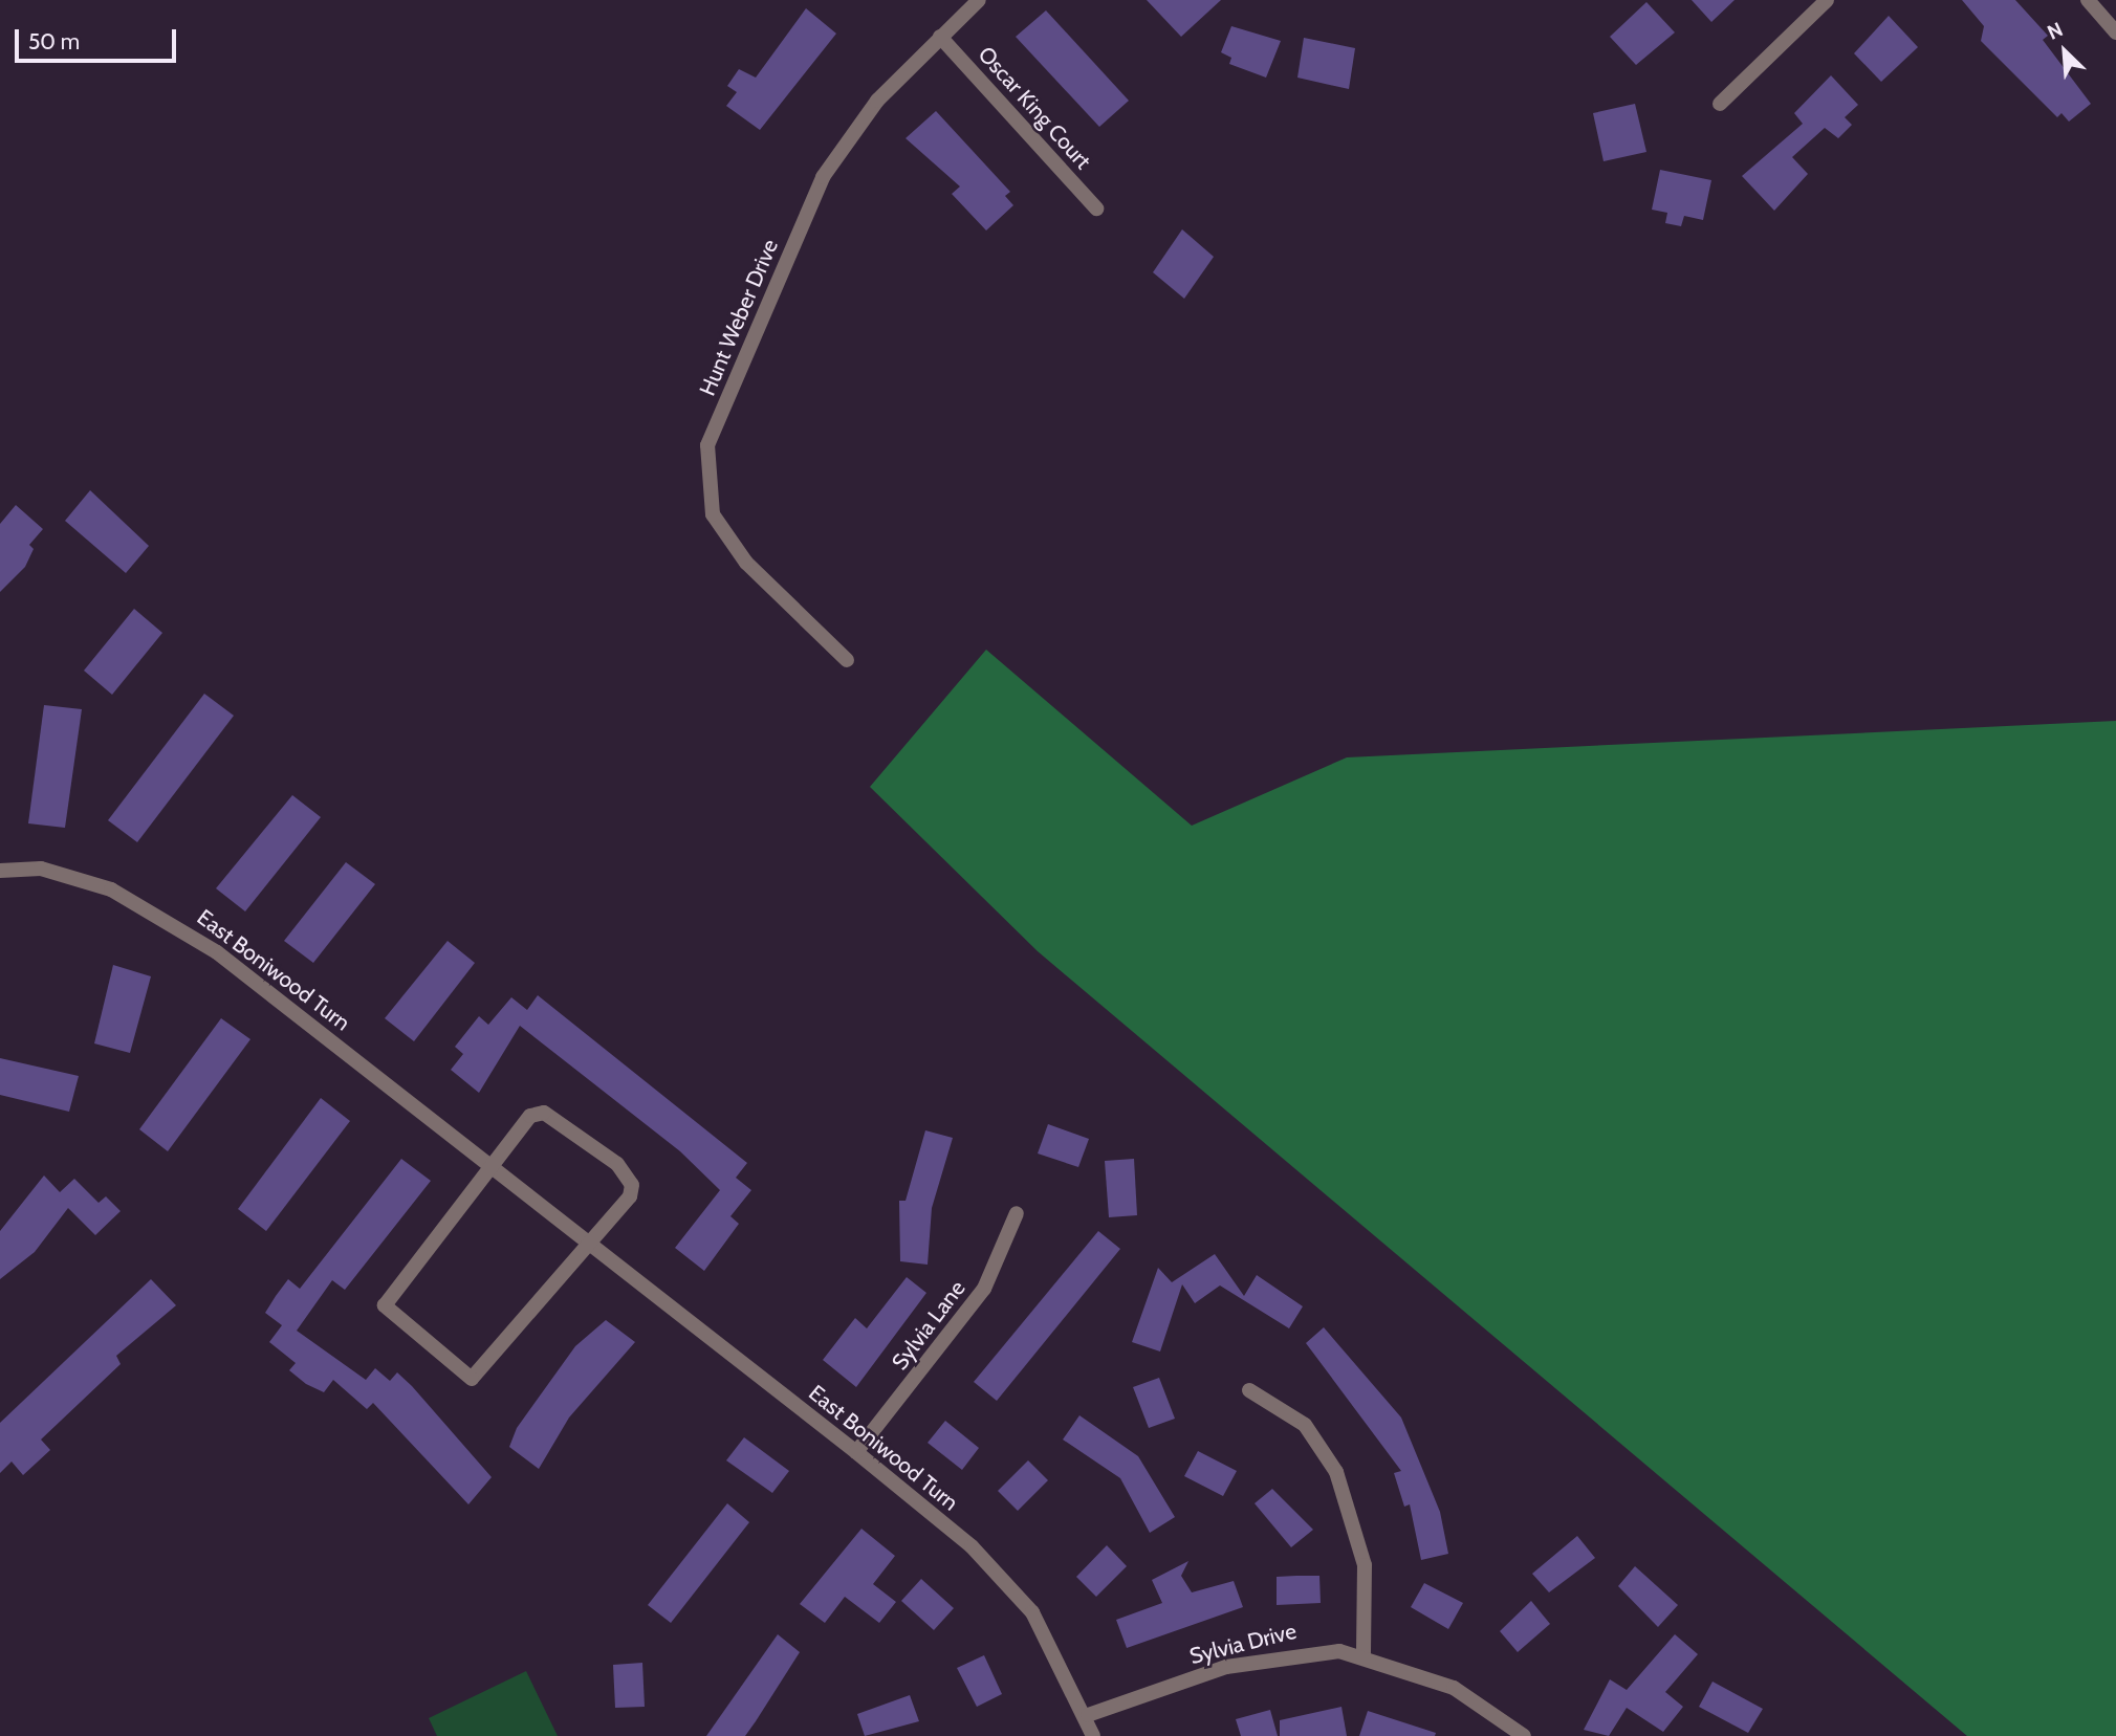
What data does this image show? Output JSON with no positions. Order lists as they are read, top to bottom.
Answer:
{
  "streets": {
    "street": [
      "Oscar King Court",
      "Hunt Weber Drive",
      "East Boniwood Turn",
      "Sylvia Lane",
      "Sylvia Drive"
    ]
  },
  "crossings": [
    ["Oscar King Court", "Hunt Weber Drive"],
    ["East Boniwood Turn", "Sylvia Lane"],
    ["East Boniwood Turn", "Sylvia Drive"]
  ],
  "scale_bar": "50 m",
  "north": "top left"
}
